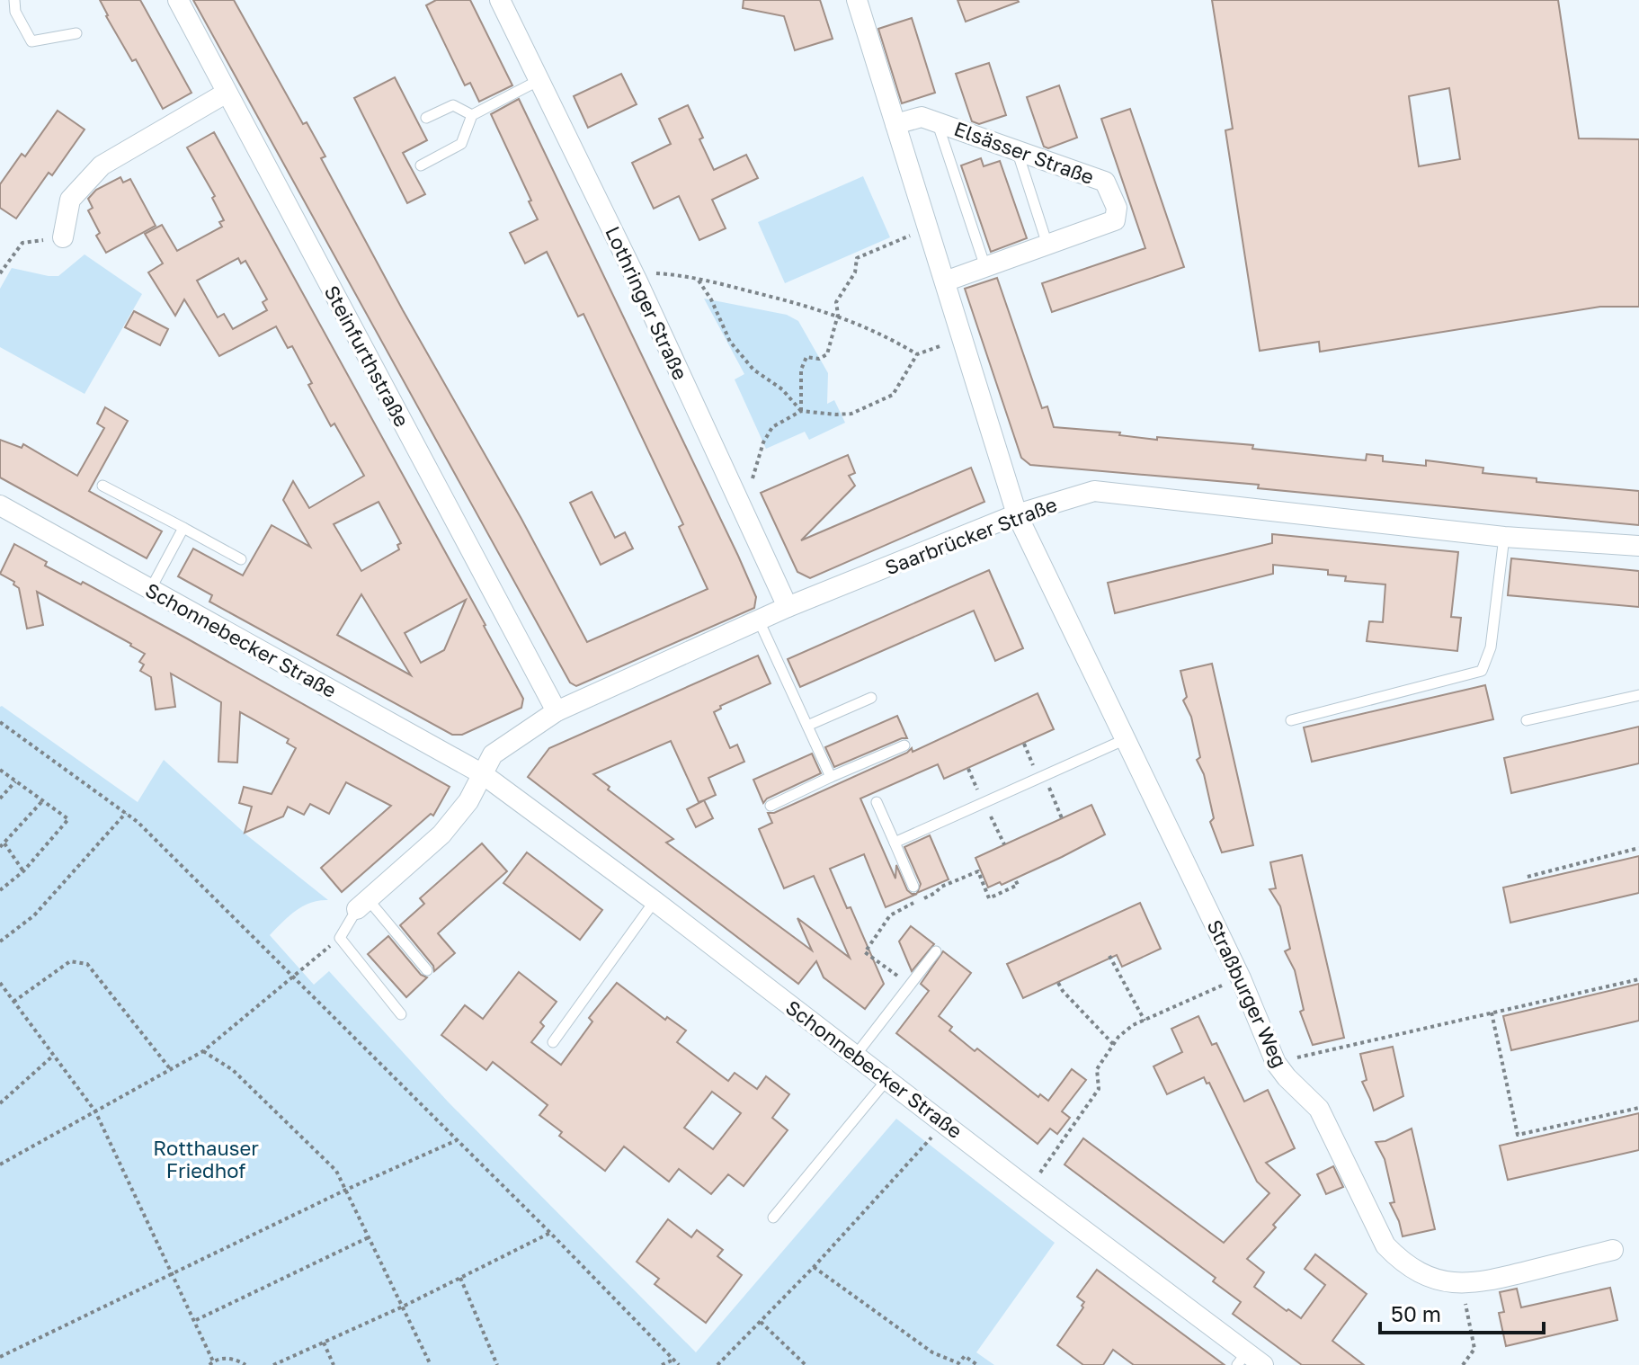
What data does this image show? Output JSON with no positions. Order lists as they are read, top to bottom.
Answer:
{
  "streets": {
    "street": [
      "Elsässer Straße",
      "Lothringer Straße",
      "Steinfurthstraße",
      "Saarbrücker Straße",
      "Schonnebecker Straße",
      "Straßburger Weg"
    ]
  },
  "crossings": [
    ["Lothringer Straße", "Saarbrücker Straße"],
    ["Steinfurthstraße", "Saarbrücker Straße"],
    ["Saarbrücker Straße", "Schonnebecker Straße"],
    ["Saarbrücker Straße", "Straßburger Weg"]
  ],
  "parks": ["Rotthauser Friedhof"],
  "scale_bar": "50 m"
}
